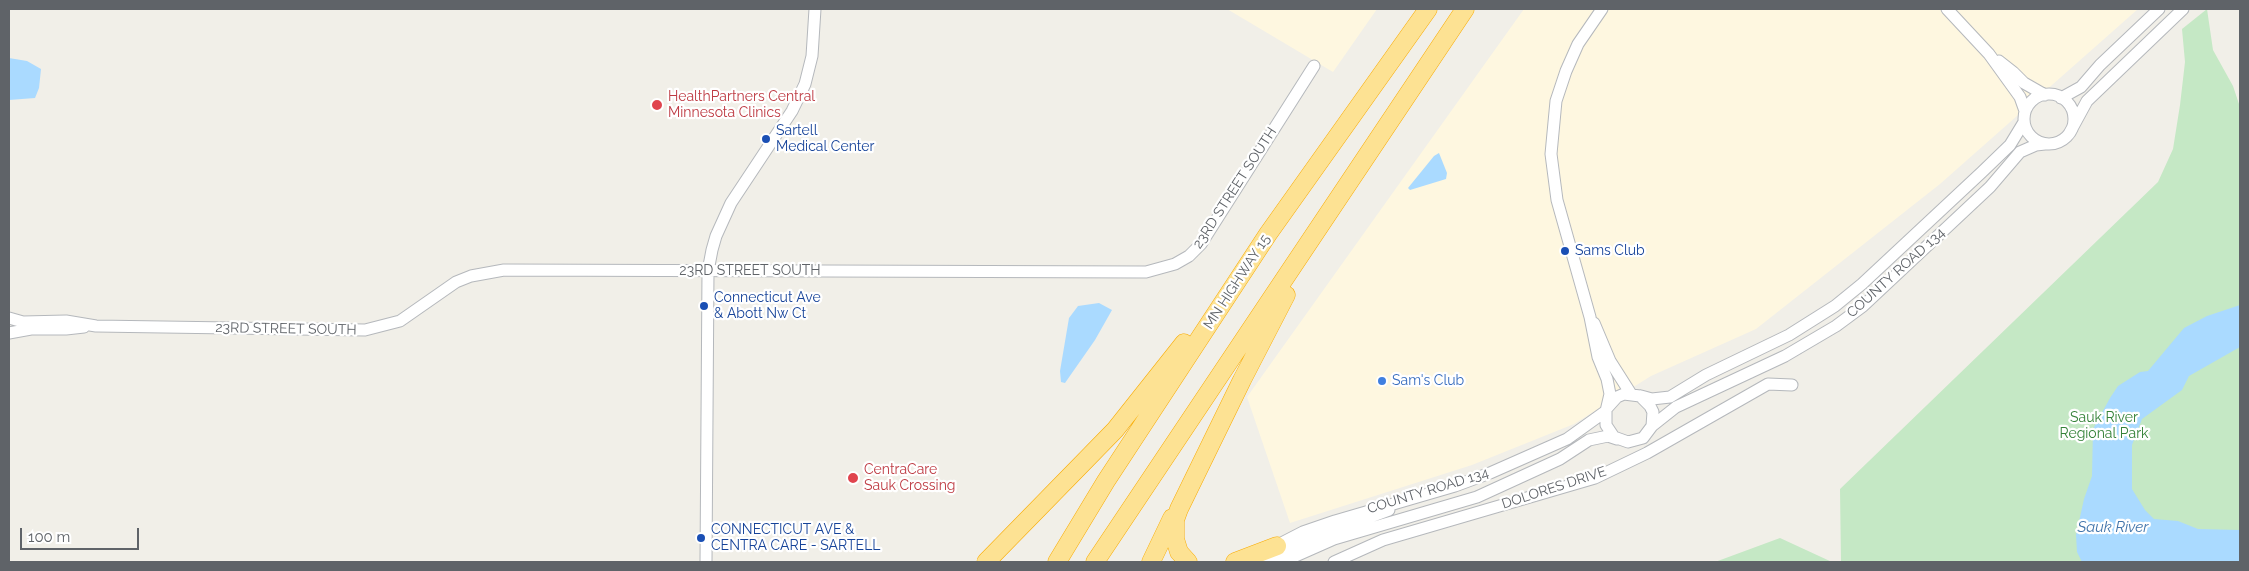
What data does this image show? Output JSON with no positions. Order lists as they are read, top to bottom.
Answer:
{
  "streets": {
    "highway": ["MN HIGHWAY 15"],
    "street": ["23RD STREET SOUTH", "COUNTY ROAD 134", "DOLORES DRIVE"]
  },
  "water": ["Sauk River"],
  "parks": ["Sauk River Regional Park"],
  "places": [
    "HealthPartners Central Minnesota Clinics",
    "Sartell Medical Center",
    "Sams Club",
    "Connecticut Ave & Abott Nw Ct",
    "Sam's Club",
    "CentraCare Sauk Crossing",
    "CONNECTICUT AVE & CENTRA CARE - SARTELL"
  ],
  "scale_bar": "100 m"
}
